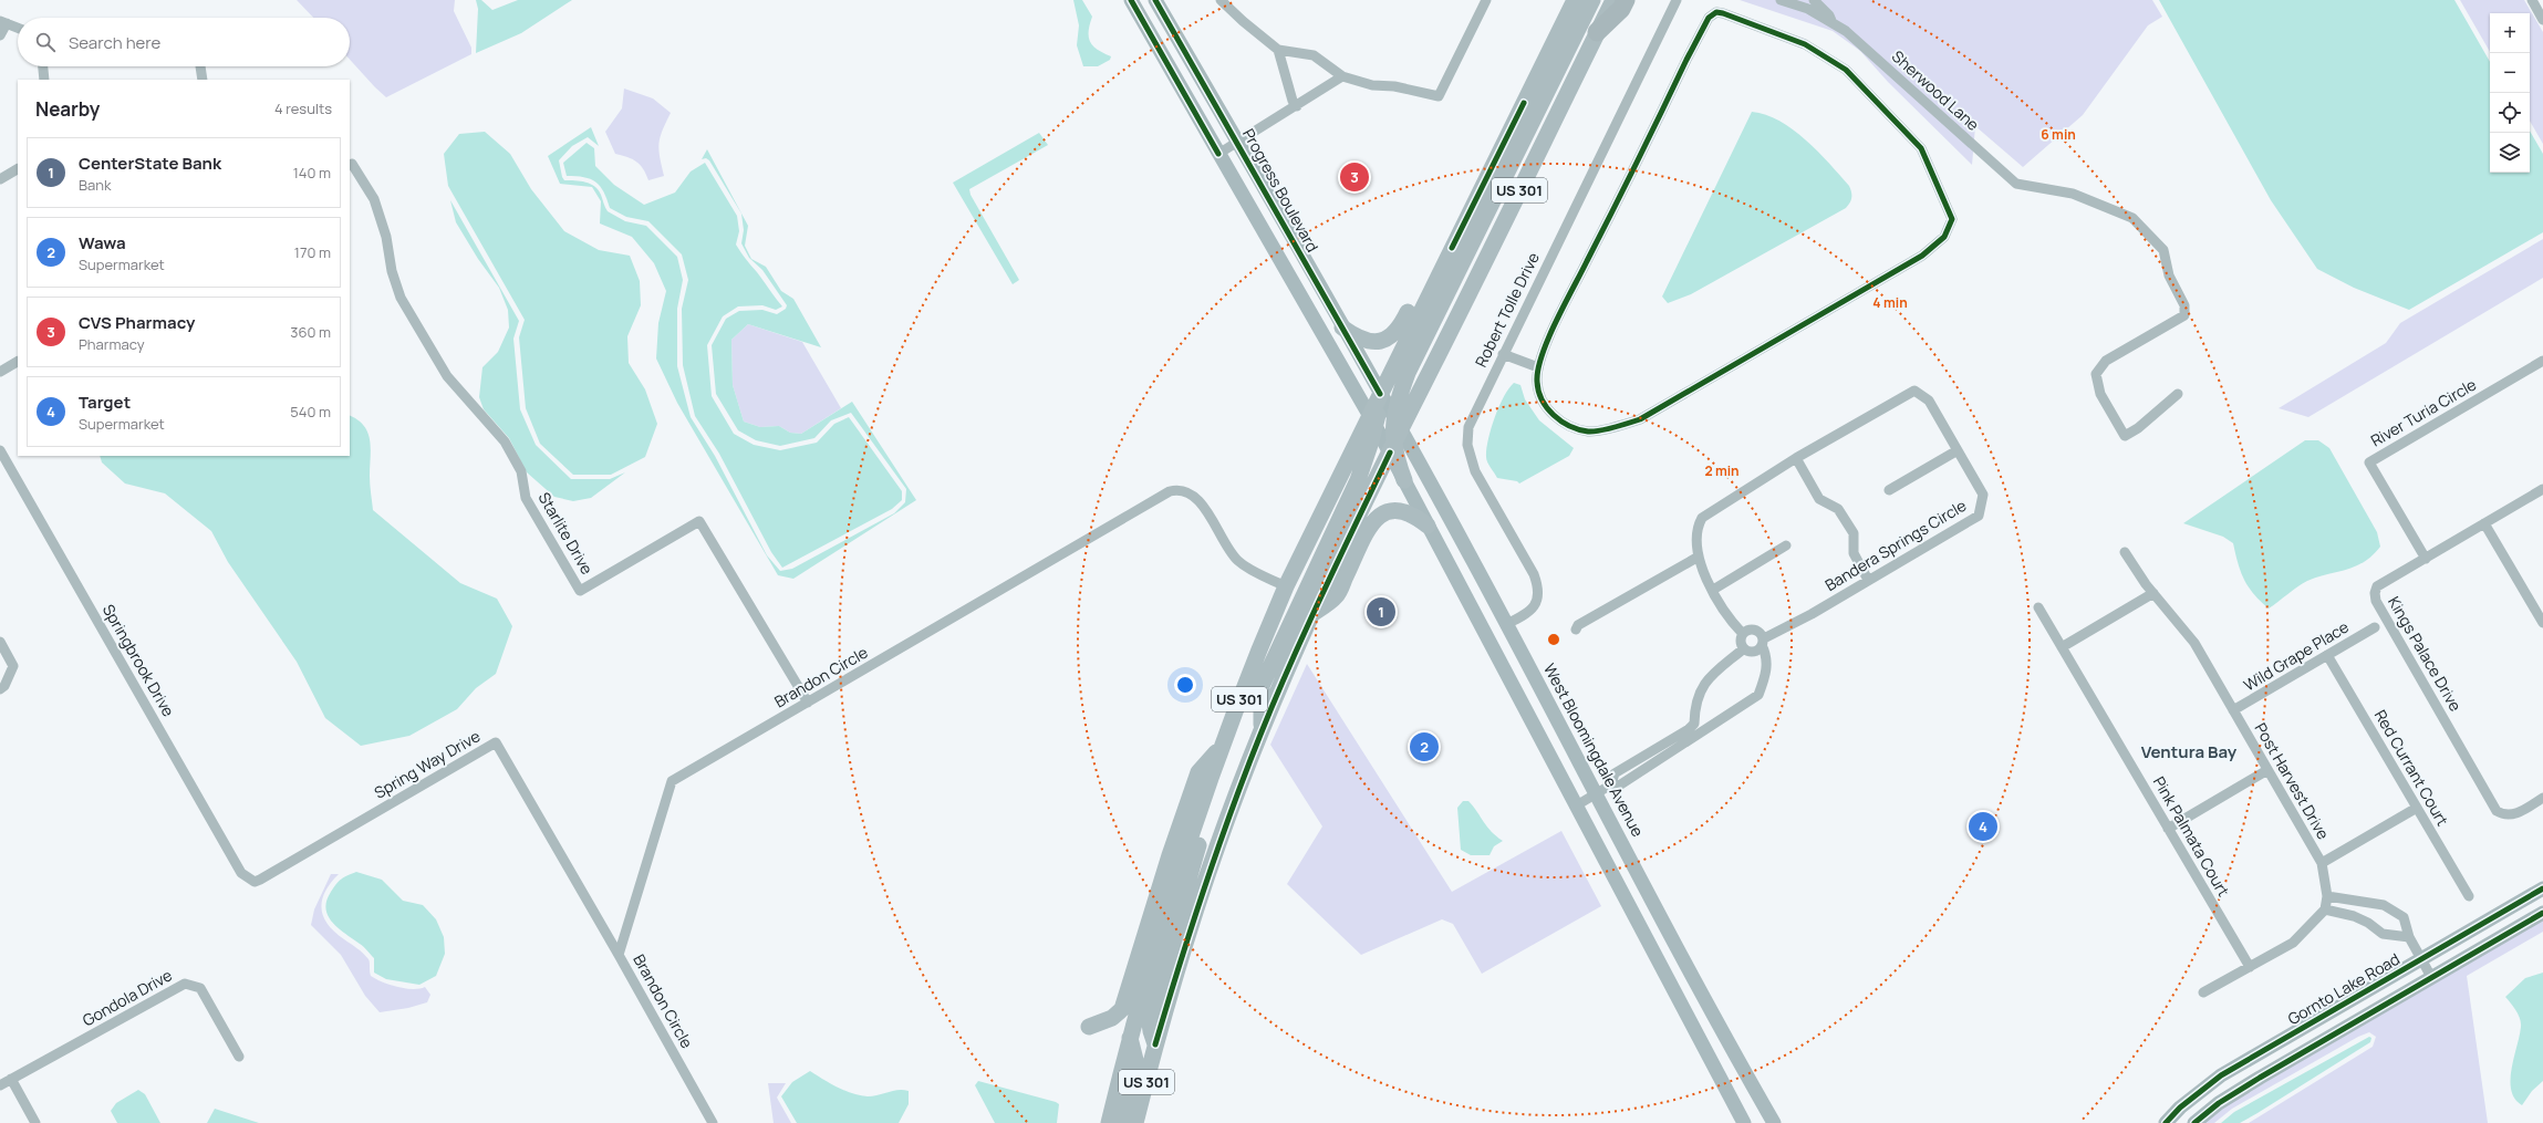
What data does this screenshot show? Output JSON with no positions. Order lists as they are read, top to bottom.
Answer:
{
  "streets": {
    "main road": [
      "Progress Boulevard",
      "US 301",
      "West Bloomingdale Avenue",
      "Gornto Lake Road"
    ],
    "street": [
      "Sherwood Lane",
      "Robert Tolle Drive",
      "River Turia Circle",
      "Starlite Drive",
      "Bandera Springs Circle",
      "Kings Palace Drive",
      "Wild Grape Place",
      "Springbrook Drive",
      "Brandon Circle",
      "Spring Way Drive",
      "Red Currant Court",
      "Post Harvest Drive",
      "Pink Palmata Court",
      "Gondola Drive"
    ]
  },
  "crossings": [
    ["Progress Boulevard", "US 301"],
    ["Progress Boulevard", "West Bloomingdale Avenue"],
    ["US 301", "Brandon Circle"],
    ["US 301", "West Bloomingdale Avenue"],
    ["Robert Tolle Drive", "West Bloomingdale Avenue"],
    ["River Turia Circle", "Kings Palace Drive"],
    ["Starlite Drive", "Brandon Circle"],
    ["Wild Grape Place", "Red Currant Court"],
    ["Wild Grape Place", "Post Harvest Drive"],
    ["Springbrook Drive", "Spring Way Drive"],
    ["Brandon Circle", "Spring Way Drive"]
  ],
  "districts": ["Ventura Bay"],
  "page": {
    "map_buttons": ["+", "−"],
    "search": "Search here",
    "heading": ["Nearby", "4 results"],
    "list": [
      {
        "mark": "1",
        "name": "CenterState Bank",
        "note": "Bank",
        "value": "140 m"
      },
      {
        "mark": "2",
        "name": "Wawa",
        "note": "Supermarket",
        "value": "170 m"
      },
      {
        "mark": "3",
        "name": "CVS Pharmacy",
        "note": "Pharmacy",
        "value": "360 m"
      },
      {
        "mark": "4",
        "name": "Target",
        "note": "Supermarket",
        "value": "540 m"
      }
    ],
    "pins": [
      "3",
      "1",
      "2",
      "4"
    ]
  },
  "rings": ["6 min", "4 min", "2 min"]
}
